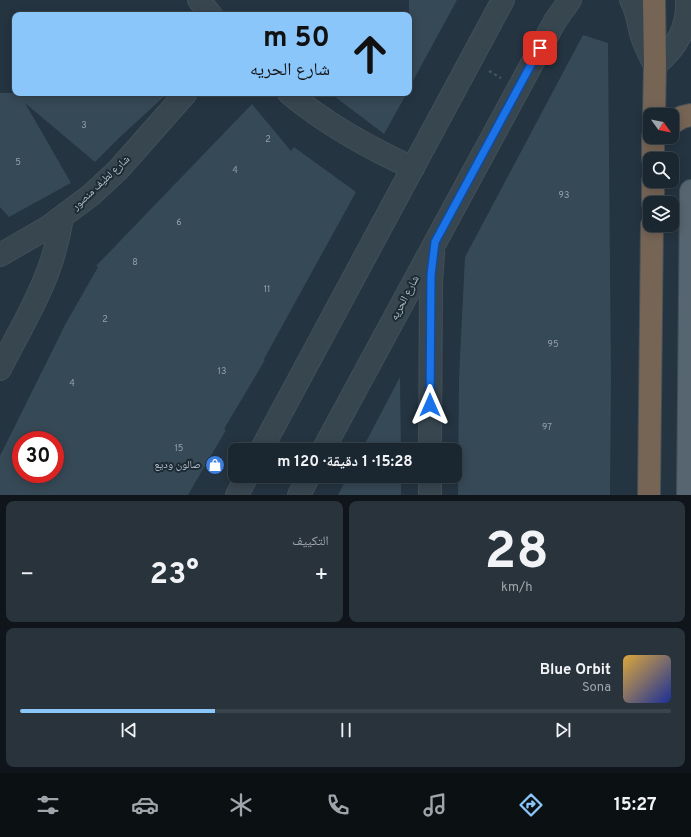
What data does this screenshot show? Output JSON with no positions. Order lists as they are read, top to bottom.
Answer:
{
  "streets": {
    "street": ["شارع لطيف منصور", "شارع الحريه"]
  },
  "places": {
    "shop": ["صالون وديع"]
  },
  "house_numbers": [
    "3",
    "2",
    "5",
    "4",
    "93",
    "6",
    "8",
    "11",
    "2",
    "95",
    "13",
    "4",
    "97",
    "15"
  ],
  "north": "bottom right",
  "page": {
    "turn": ["50 m", "شارع الحريه"],
    "limit": "30",
    "trip": "15:28 · 1 دقيقة · 120 m",
    "tile": [
      ["28", "km/h"],
      "التكييف"
    ],
    "heat": ["−", "23°", "+"],
    "song": ["Blue Orbit", "Sona"],
    "tabs": "15:27"
  }
}
